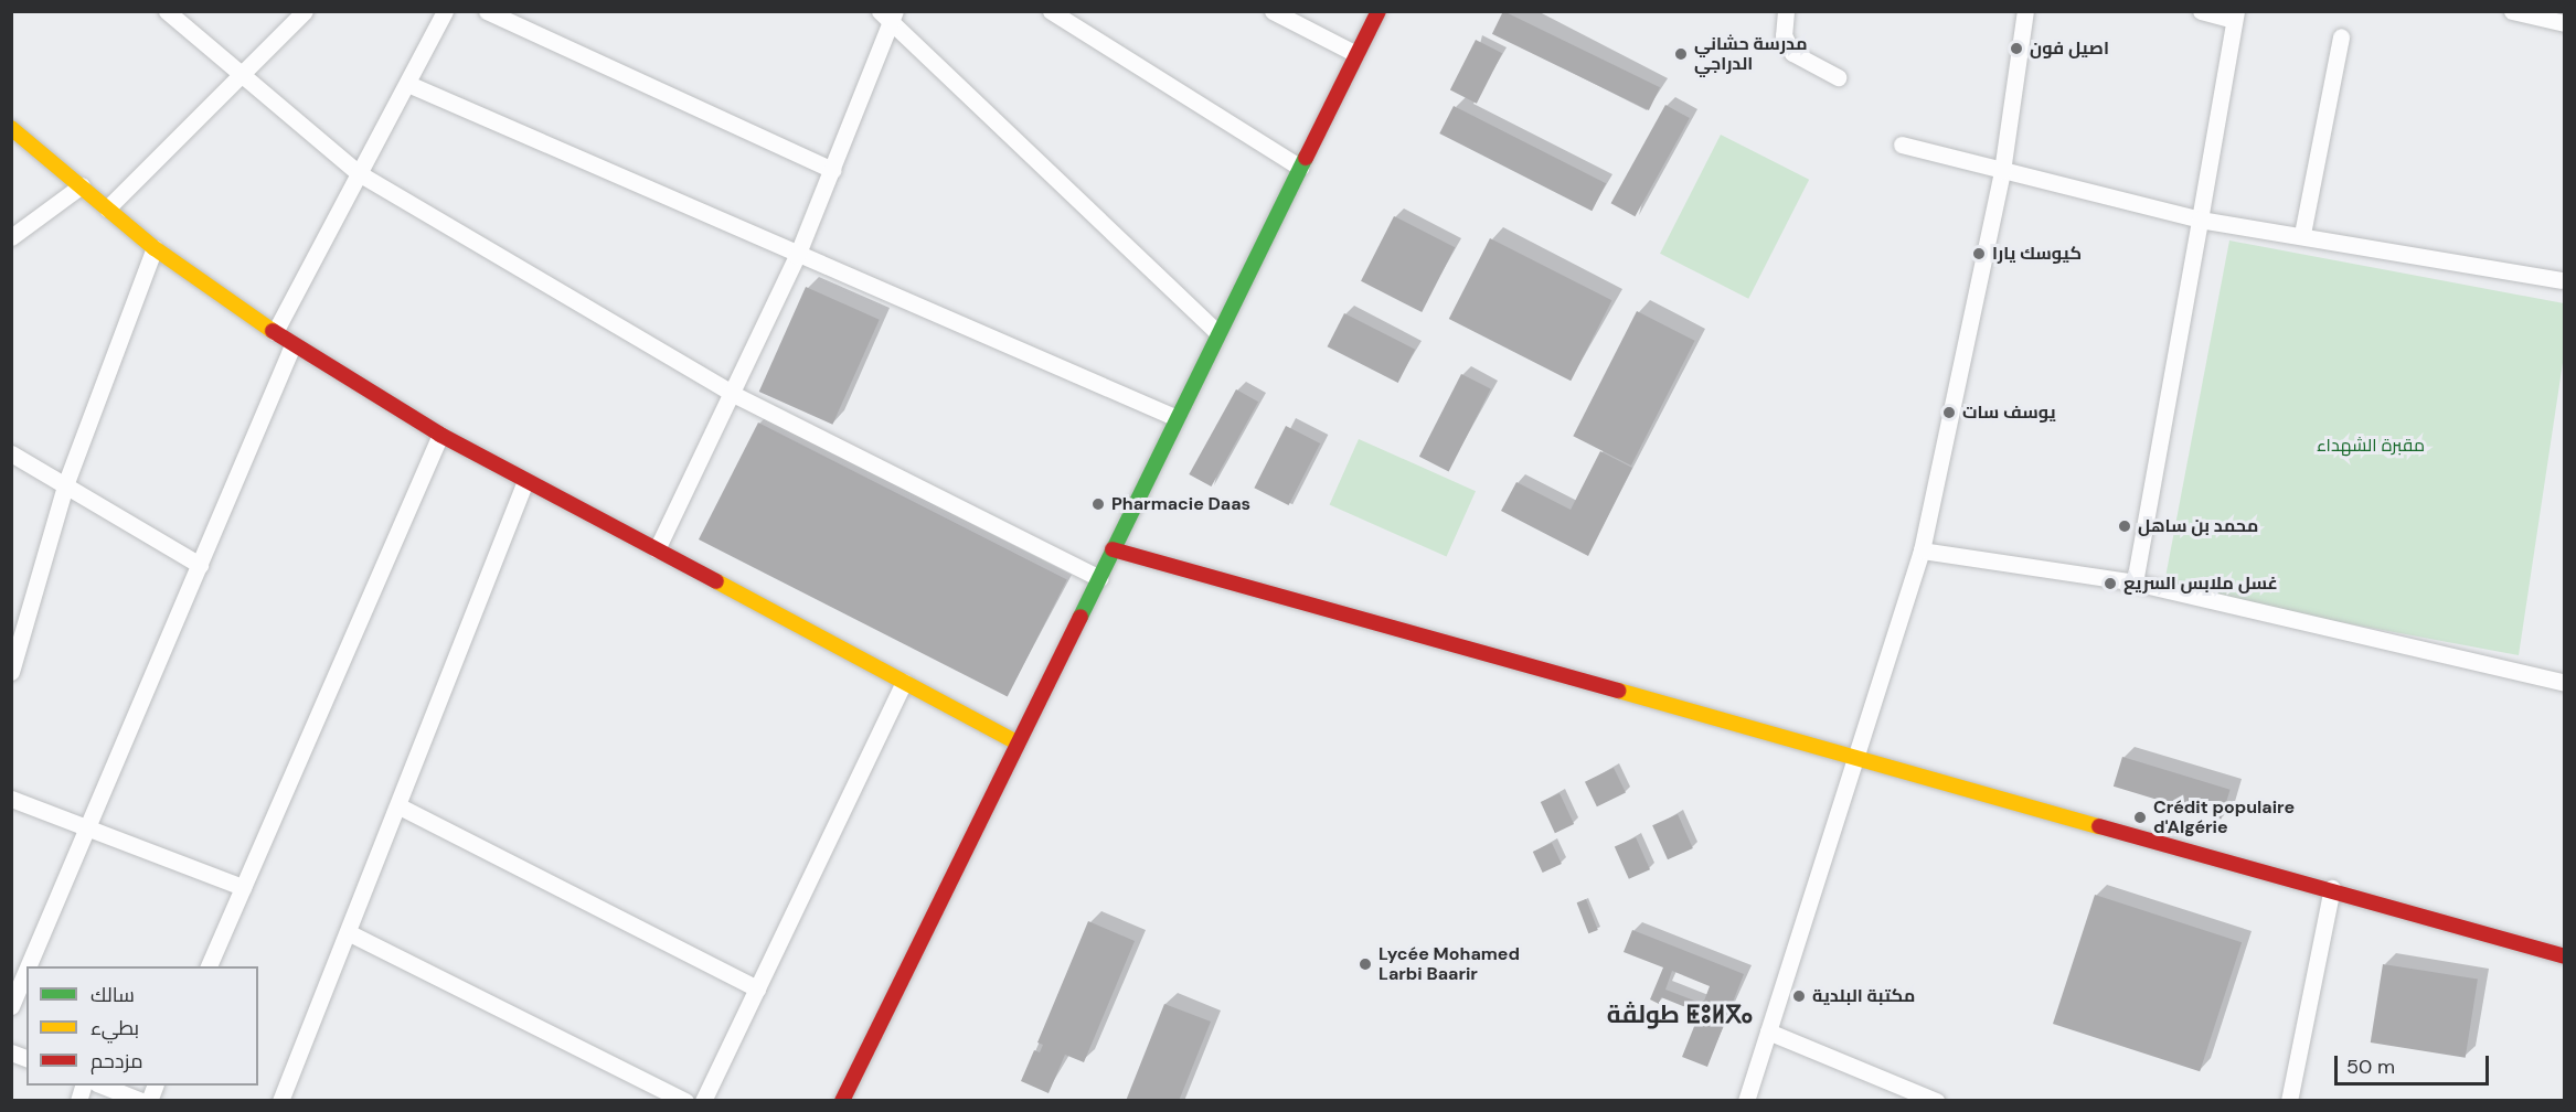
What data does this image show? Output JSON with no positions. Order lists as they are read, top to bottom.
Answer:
{
  "districts": ["طولڤة ⵟⵓⵍⴳⴰ"],
  "parks": ["مقبرة الشهداء"],
  "places": [
    "اصيل فون",
    "مدرسة حشاني الدراجي",
    "كيوسك يارا",
    "يوسف سات",
    "Pharmacie Daas",
    "محمد بن ساهل",
    "غسل ملابس السريع",
    "Crédit populaire d'Algérie",
    "Lycée Mohamed Larbi Baarir",
    "مكتبة البلدية"
  ],
  "legend": ["سالك", "بطيء", "مزدحم"],
  "scale_bar": "50 m"
}
